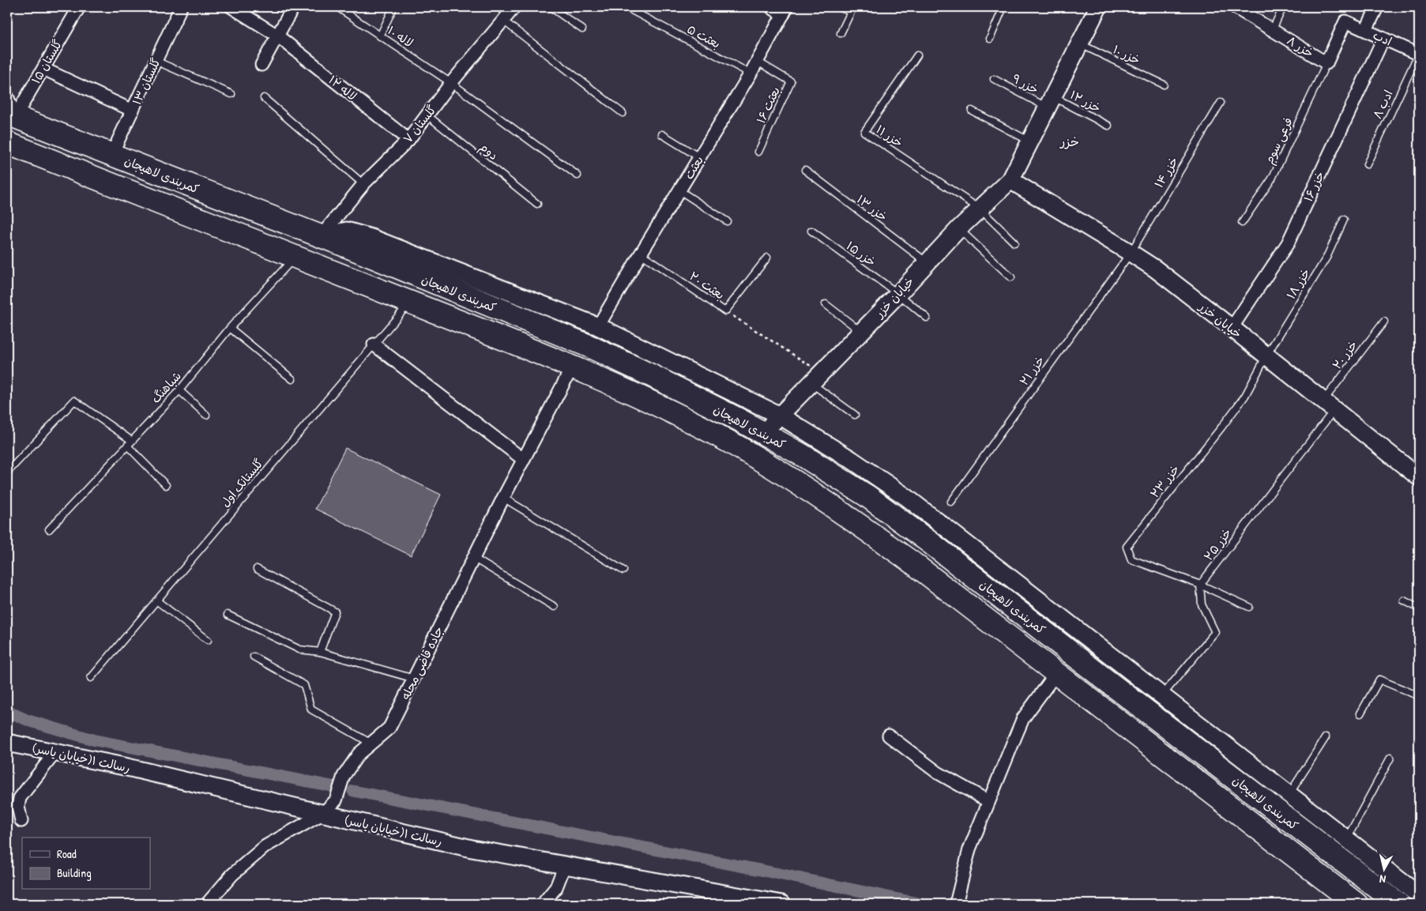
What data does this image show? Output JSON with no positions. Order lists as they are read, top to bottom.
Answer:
{
  "streets": {
    "highway": ["کمربندی لاهیجان"],
    "street": [
      "ادب",
      "خزر ۸",
      "گلستان ۱۵",
      "گلستان ۱۳",
      "لاله ۱۲",
      "گلستان ۷",
      "بعثت",
      "خزر ۱۶",
      "خیابان خزر",
      "جاده قاضی محله",
      "رسالت ۱(خیابان یاسر)"
    ],
    "lane": [
      "لاله ۱۰",
      "بعثت ۵",
      "خزر ۱۰",
      "خزر ۹",
      "خزر ۱۲",
      "ادب ۸",
      "بعثت ۱۶",
      "خزر ۱۱",
      "فرعی سوم",
      "دوم",
      "خزر ۱۴",
      "خزر ۱۳",
      "خزر ۱۵",
      "خزر ۱۸",
      "بعثت ۲۰",
      "خزر ۲۰",
      "خزر ۲۱",
      "شباهنگ",
      "خزر ۲۳",
      "گلستانک اول",
      "خزر ۲۵"
    ]
  },
  "crossings": [
    ["لاله ۱۰", "گلستان ۷"],
    ["بعثت ۵", "بعثت"],
    ["ادب", "خزر ۸"],
    ["ادب", "ادب ۸"],
    ["ادب", "خزر ۱۶"],
    ["خزر ۸", "فرعی سوم"],
    ["خزر ۱۰", "خیابان خزر"],
    ["گلستان ۱۵", "کمربندی لاهیجان"],
    ["گلستان ۱۳", "کمربندی لاهیجان"],
    ["خزر ۹", "خزر ۱۲"],
    ["خزر ۹", "خیابان خزر"],
    ["لاله ۱۲", "گلستان ۷"],
    ["خزر ۱۲", "خیابان خزر"],
    ["بعثت ۱۶", "بعثت"],
    ["گلستان ۷", "دوم"],
    ["گلستان ۷", "کمربندی لاهیجان"],
    ["خزر ۱۱", "خیابان خزر"],
    ["بعثت", "بعثت ۲۰"],
    ["خزر ۱۴", "خیابان خزر"],
    ["خزر ۱۴", "خزر ۲۱"],
    ["کمربندی لاهیجان", "خیابان خزر"],
    ["کمربندی لاهیجان", "شباهنگ"],
    ["کمربندی لاهیجان", "گلستانک اول"],
    ["کمربندی لاهیجان", "جاده قاضی محله"],
    ["خزر ۱۶", "خیابان خزر"],
    ["خزر ۱۳", "خیابان خزر"],
    ["خزر ۱۵", "خیابان خزر"],
    ["خزر ۱۸", "خیابان خزر"],
    ["خزر ۱۸", "خزر ۲۳"],
    ["خیابان خزر", "خزر ۲۰"],
    ["خیابان خزر", "خزر ۲۱"],
    ["خیابان خزر", "خزر ۲۳"],
    ["خیابان خزر", "خزر ۲۵"],
    ["خزر ۲۰", "خزر ۲۵"],
    ["خزر ۲۳", "خزر ۲۵"],
    ["جاده قاضی محله", "رسالت ۱(خیابان یاسر)"]
  ],
  "districts": ["خزر"],
  "legend": ["Road", "Building"],
  "north": "bottom"
}
